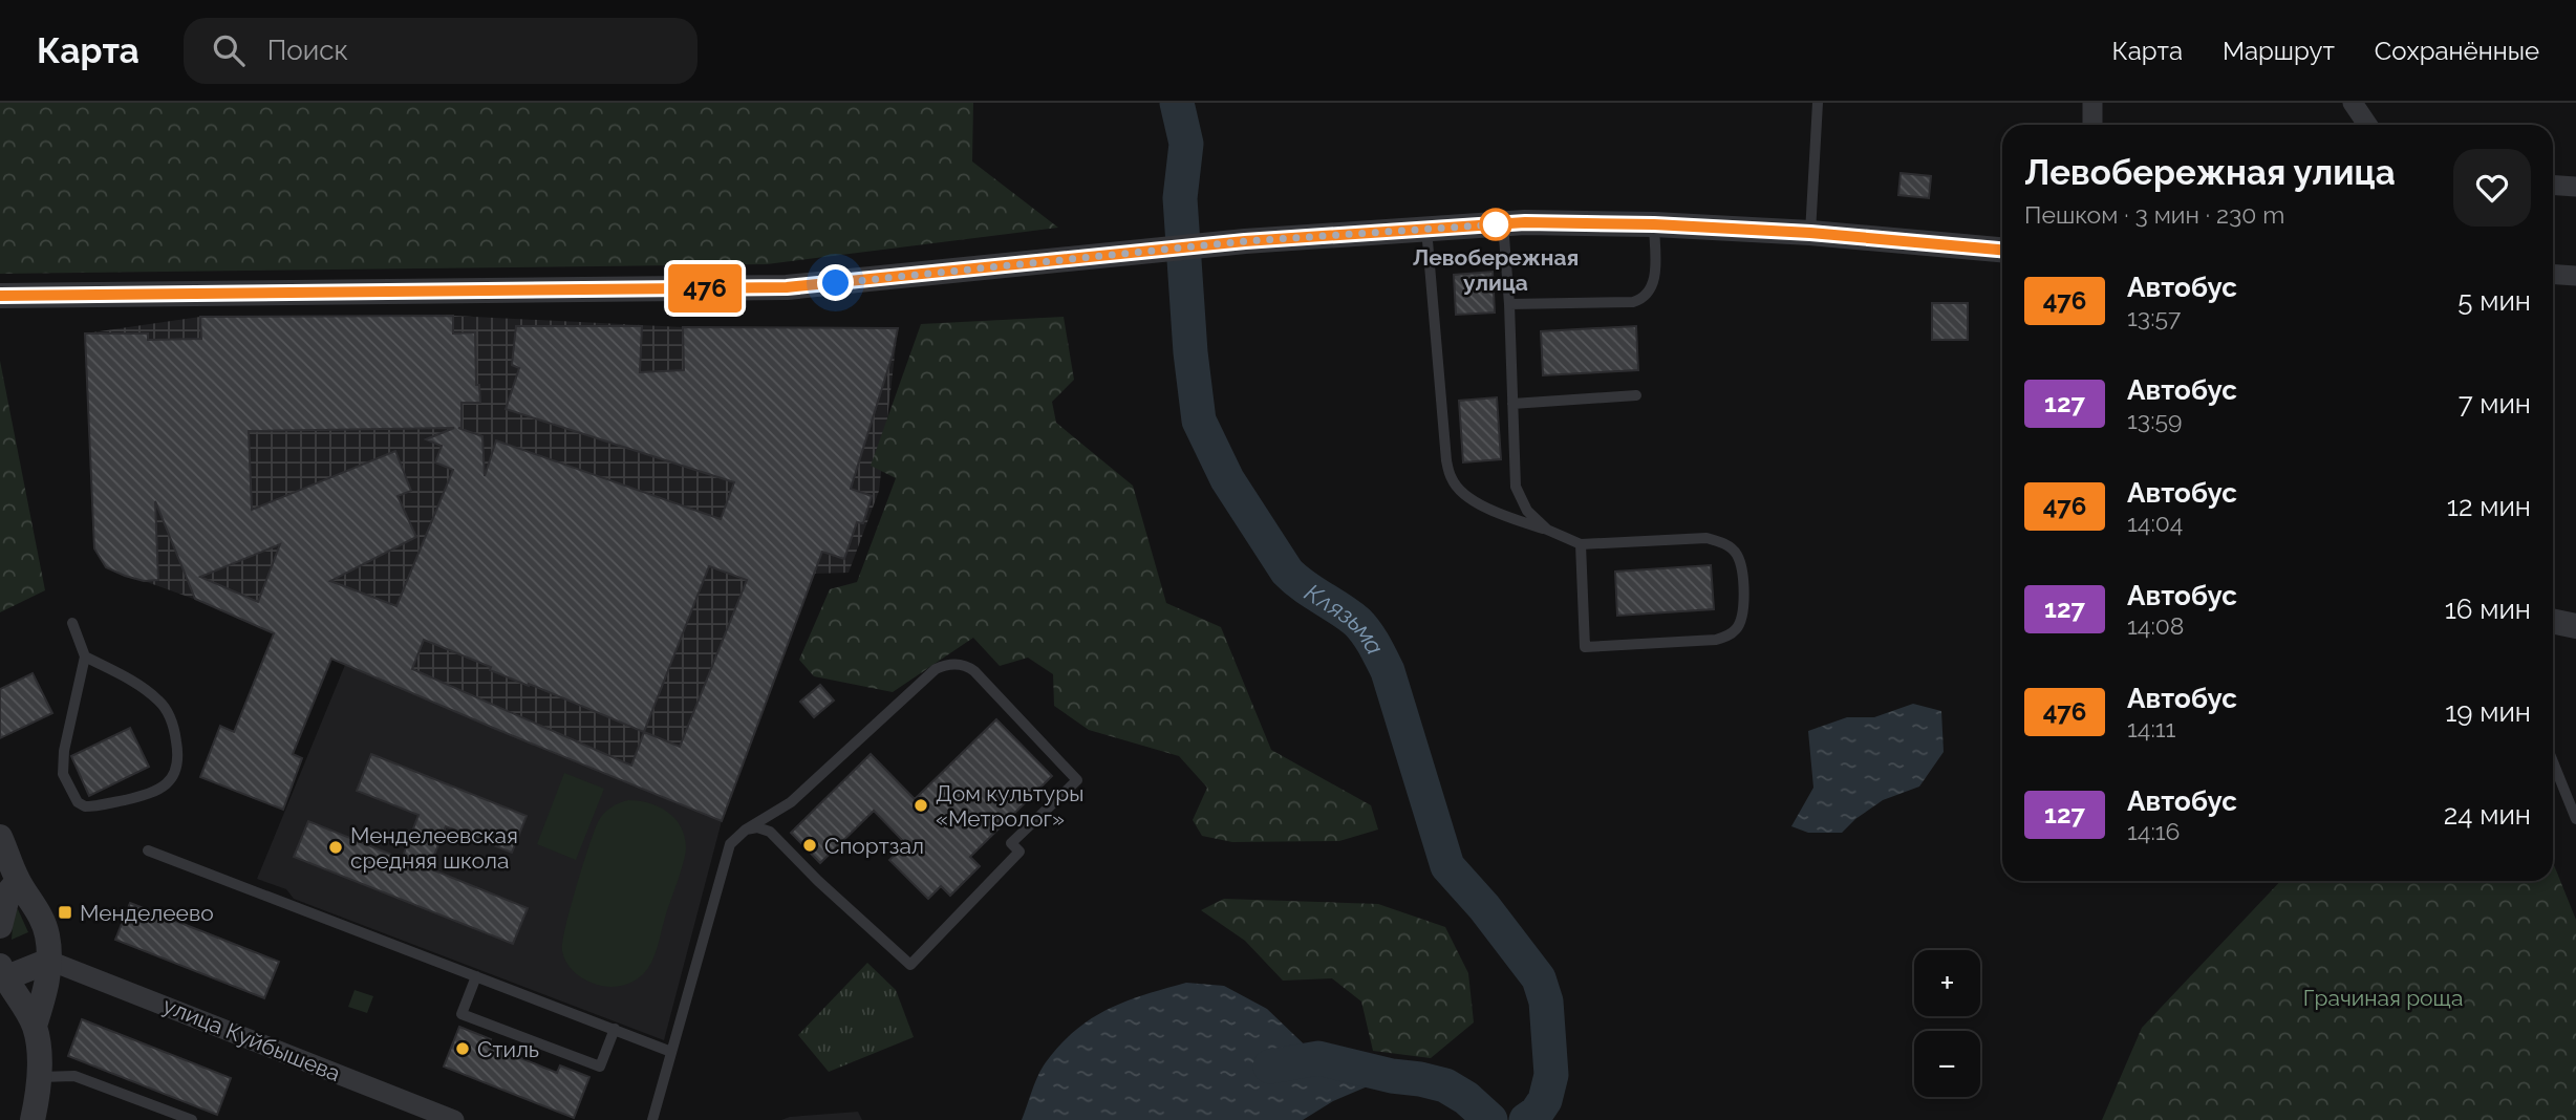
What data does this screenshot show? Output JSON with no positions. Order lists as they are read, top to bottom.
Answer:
{
  "streets": {
    "street": ["улица Куйбышева"]
  },
  "water": ["Клязьма"],
  "parks": ["Грачиная роща"],
  "places": {
    "other": [
      "Левобережная улица",
      "Дом культуры «Метролог»",
      "Спортзал",
      "Менделеевская средняя школа",
      "Стиль"
    ],
    "transit": ["Менделеево"]
  },
  "lines": ["bus line 476"],
  "page": {
    "header": "Карта",
    "search": "Поиск",
    "nav": ["Карта", "Маршрут", "Сохранённые"],
    "on_map": "476",
    "heading": ["Левобережная улица", "Пешком · 3 мин · 230 m"],
    "list": [
      {
        "mark": "476",
        "name": "Автобус",
        "note": "13:57",
        "value": "5 мин"
      },
      {
        "mark": "127",
        "name": "Автобус",
        "note": "13:59",
        "value": "7 мин"
      },
      {
        "mark": "476",
        "name": "Автобус",
        "note": "14:04",
        "value": "12 мин"
      },
      {
        "mark": "127",
        "name": "Автобус",
        "note": "14:08",
        "value": "16 мин"
      },
      {
        "mark": "476",
        "name": "Автобус",
        "note": "14:11",
        "value": "19 мин"
      },
      {
        "mark": "127",
        "name": "Автобус",
        "note": "14:16",
        "value": "24 мин"
      }
    ],
    "map_buttons": ["+", "−"]
  }
}
